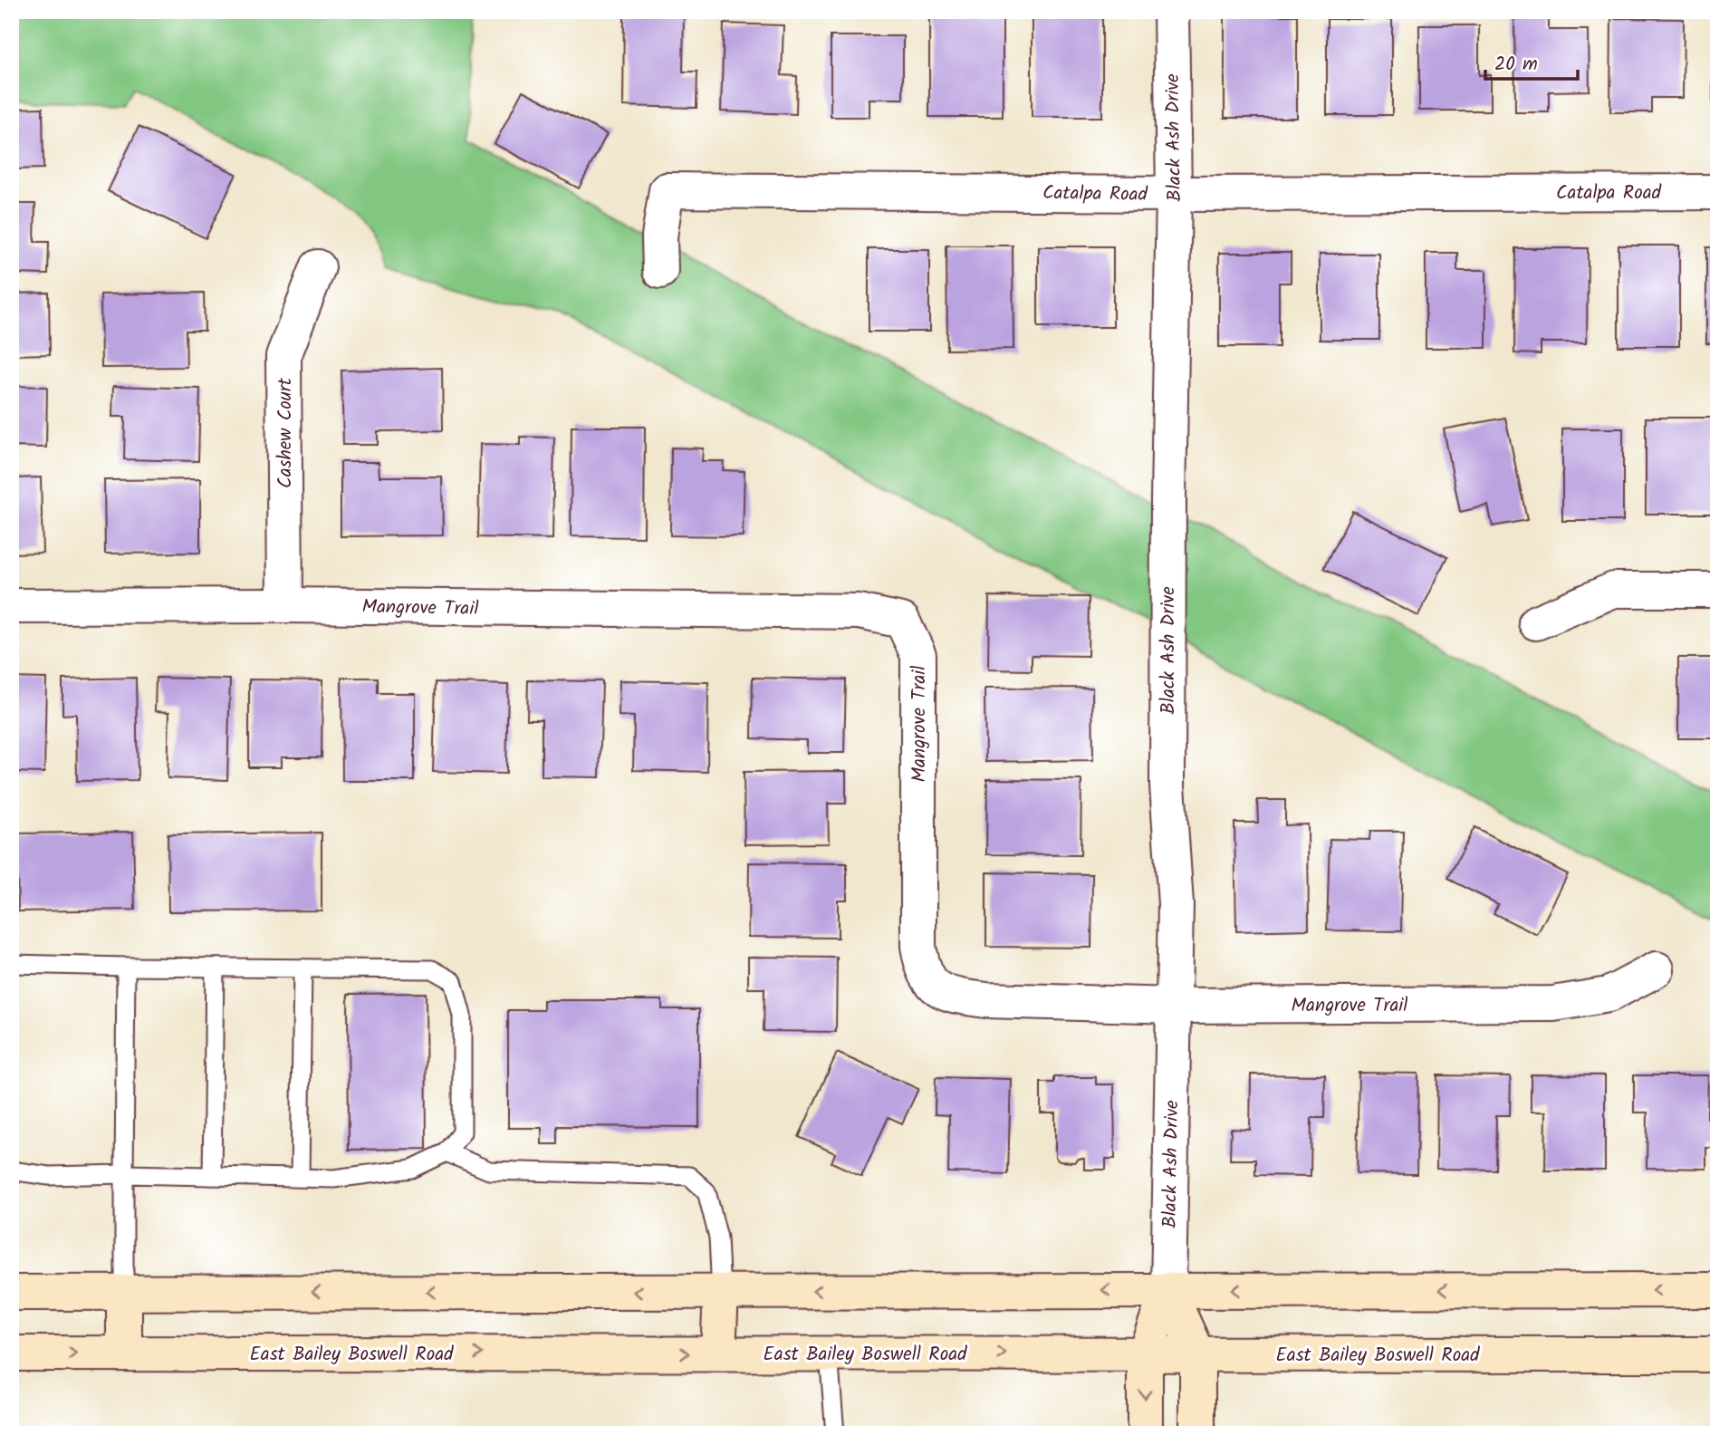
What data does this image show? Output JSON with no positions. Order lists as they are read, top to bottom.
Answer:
{
  "streets": {
    "main road": ["East Bailey Boswell Road"],
    "street": [
      "Black Ash Drive",
      "Catalpa Road",
      "Cashew Court",
      "Mangrove Trail"
    ]
  },
  "crossings": [
    ["Black Ash Drive", "Catalpa Road"],
    ["Black Ash Drive", "Mangrove Trail"],
    ["Cashew Court", "Mangrove Trail"]
  ],
  "scale_bar": "20 m"
}
